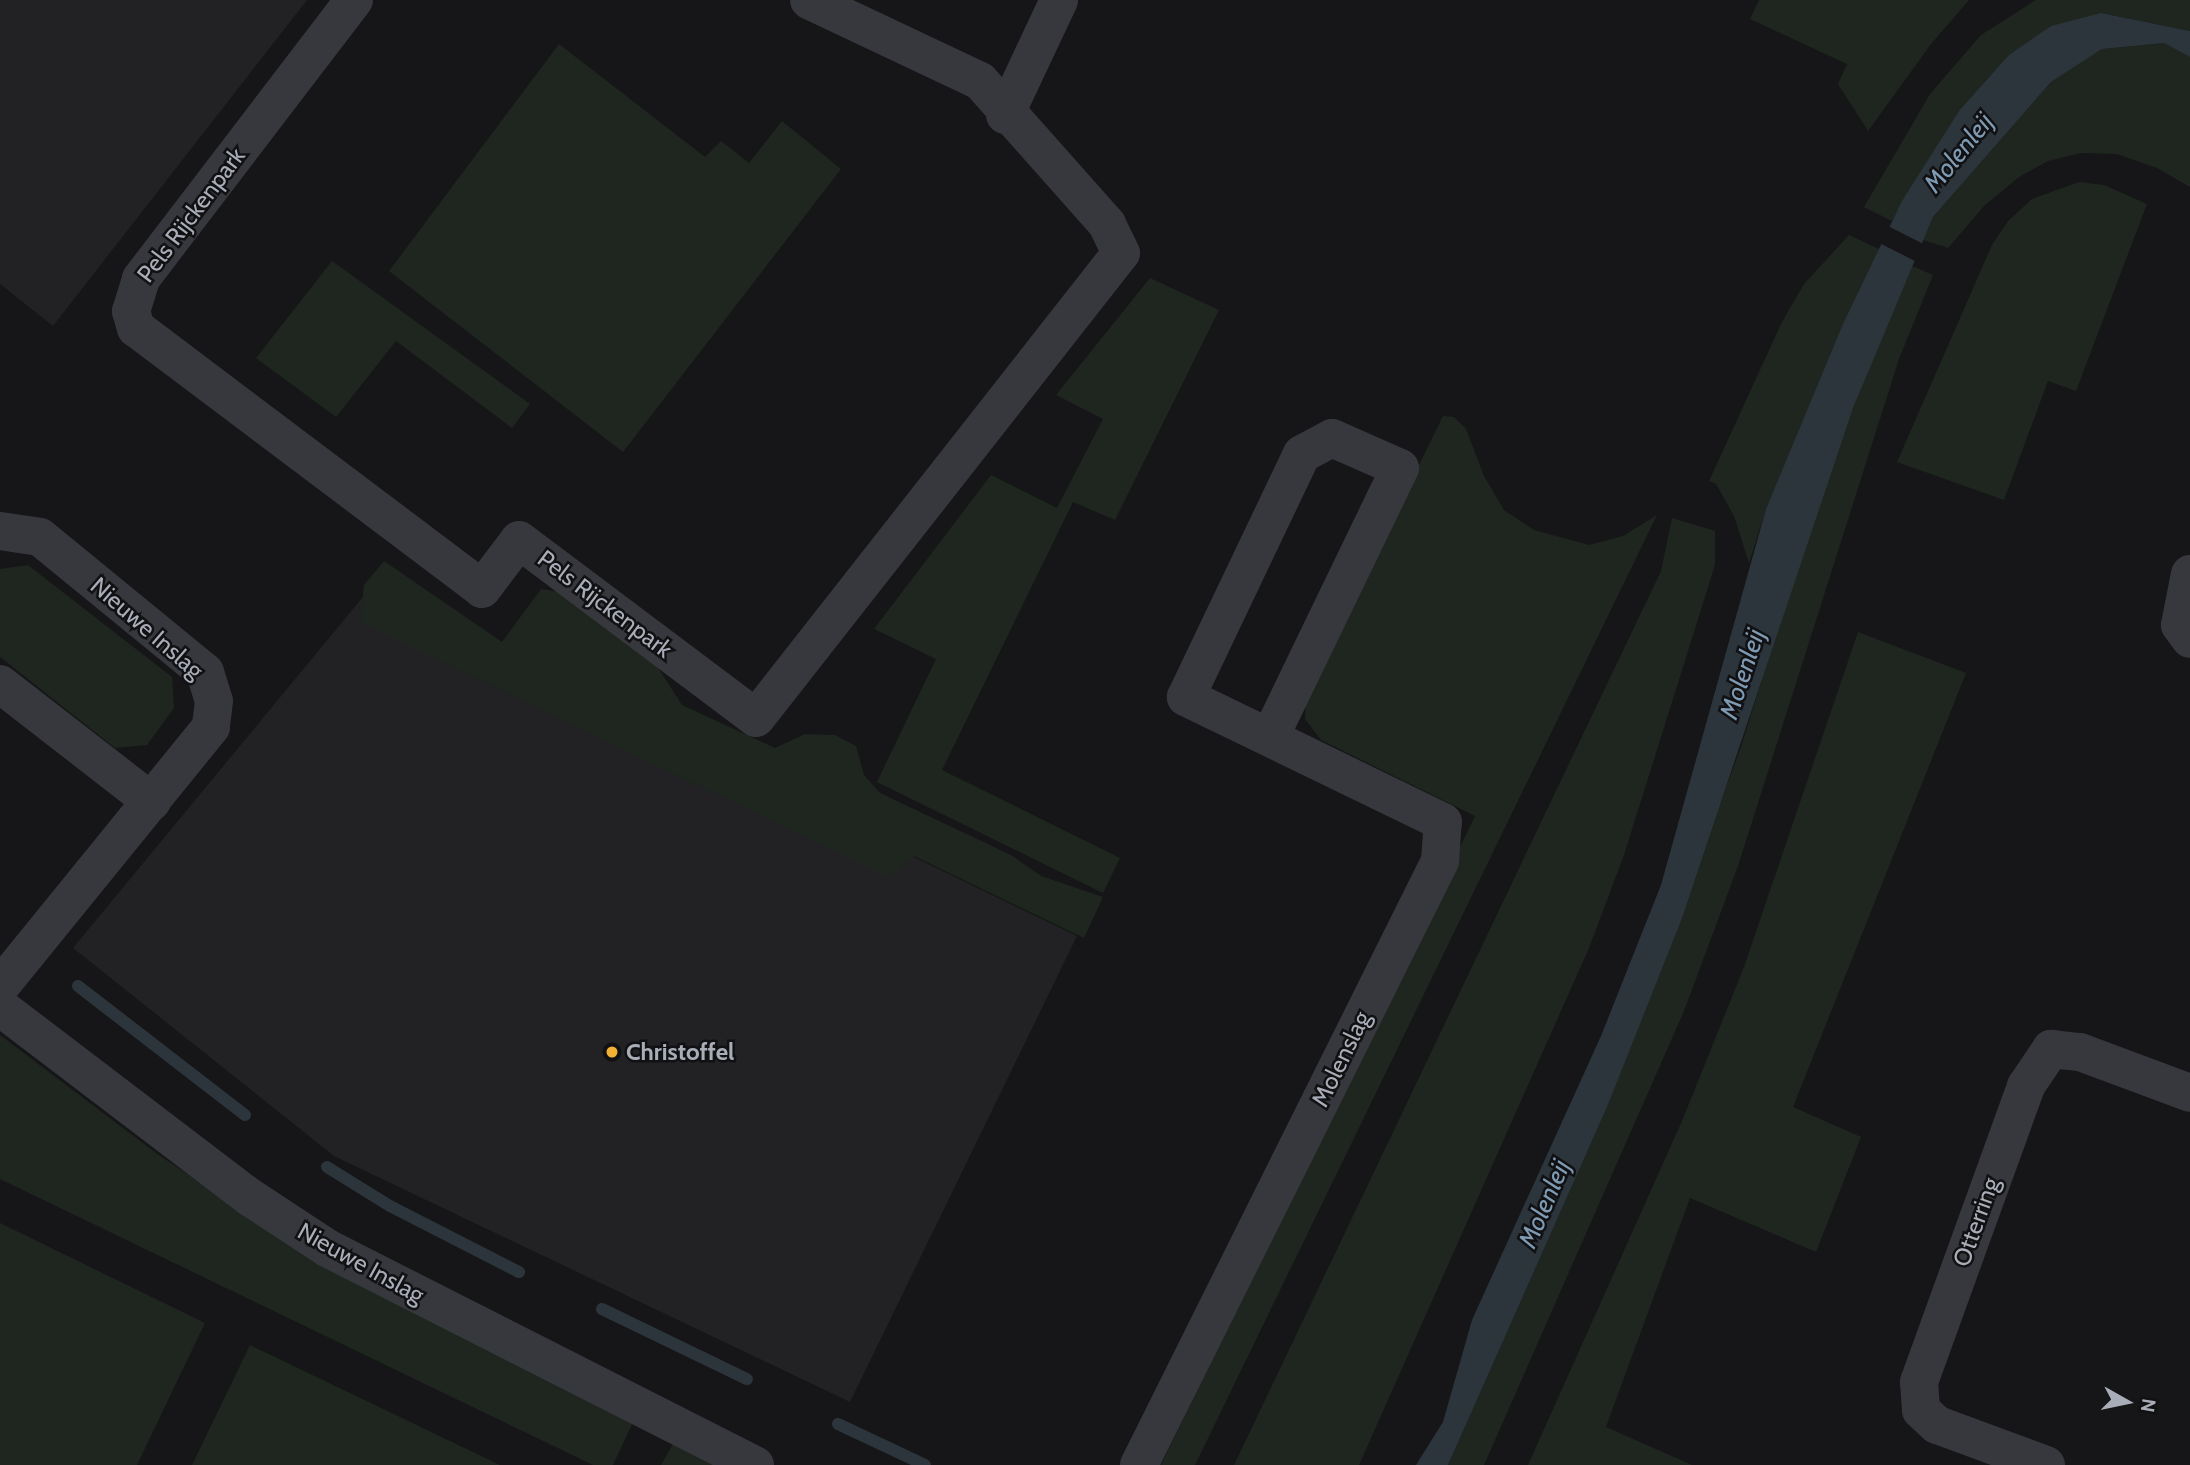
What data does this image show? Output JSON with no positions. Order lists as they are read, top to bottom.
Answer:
{
  "streets": {
    "street": [
      "Pels Rijckenpark",
      "Nieuwe Inslag",
      "Molenslag",
      "Otterring"
    ]
  },
  "water": ["Molenleij"],
  "places": ["Christoffel"],
  "north": "right"
}
